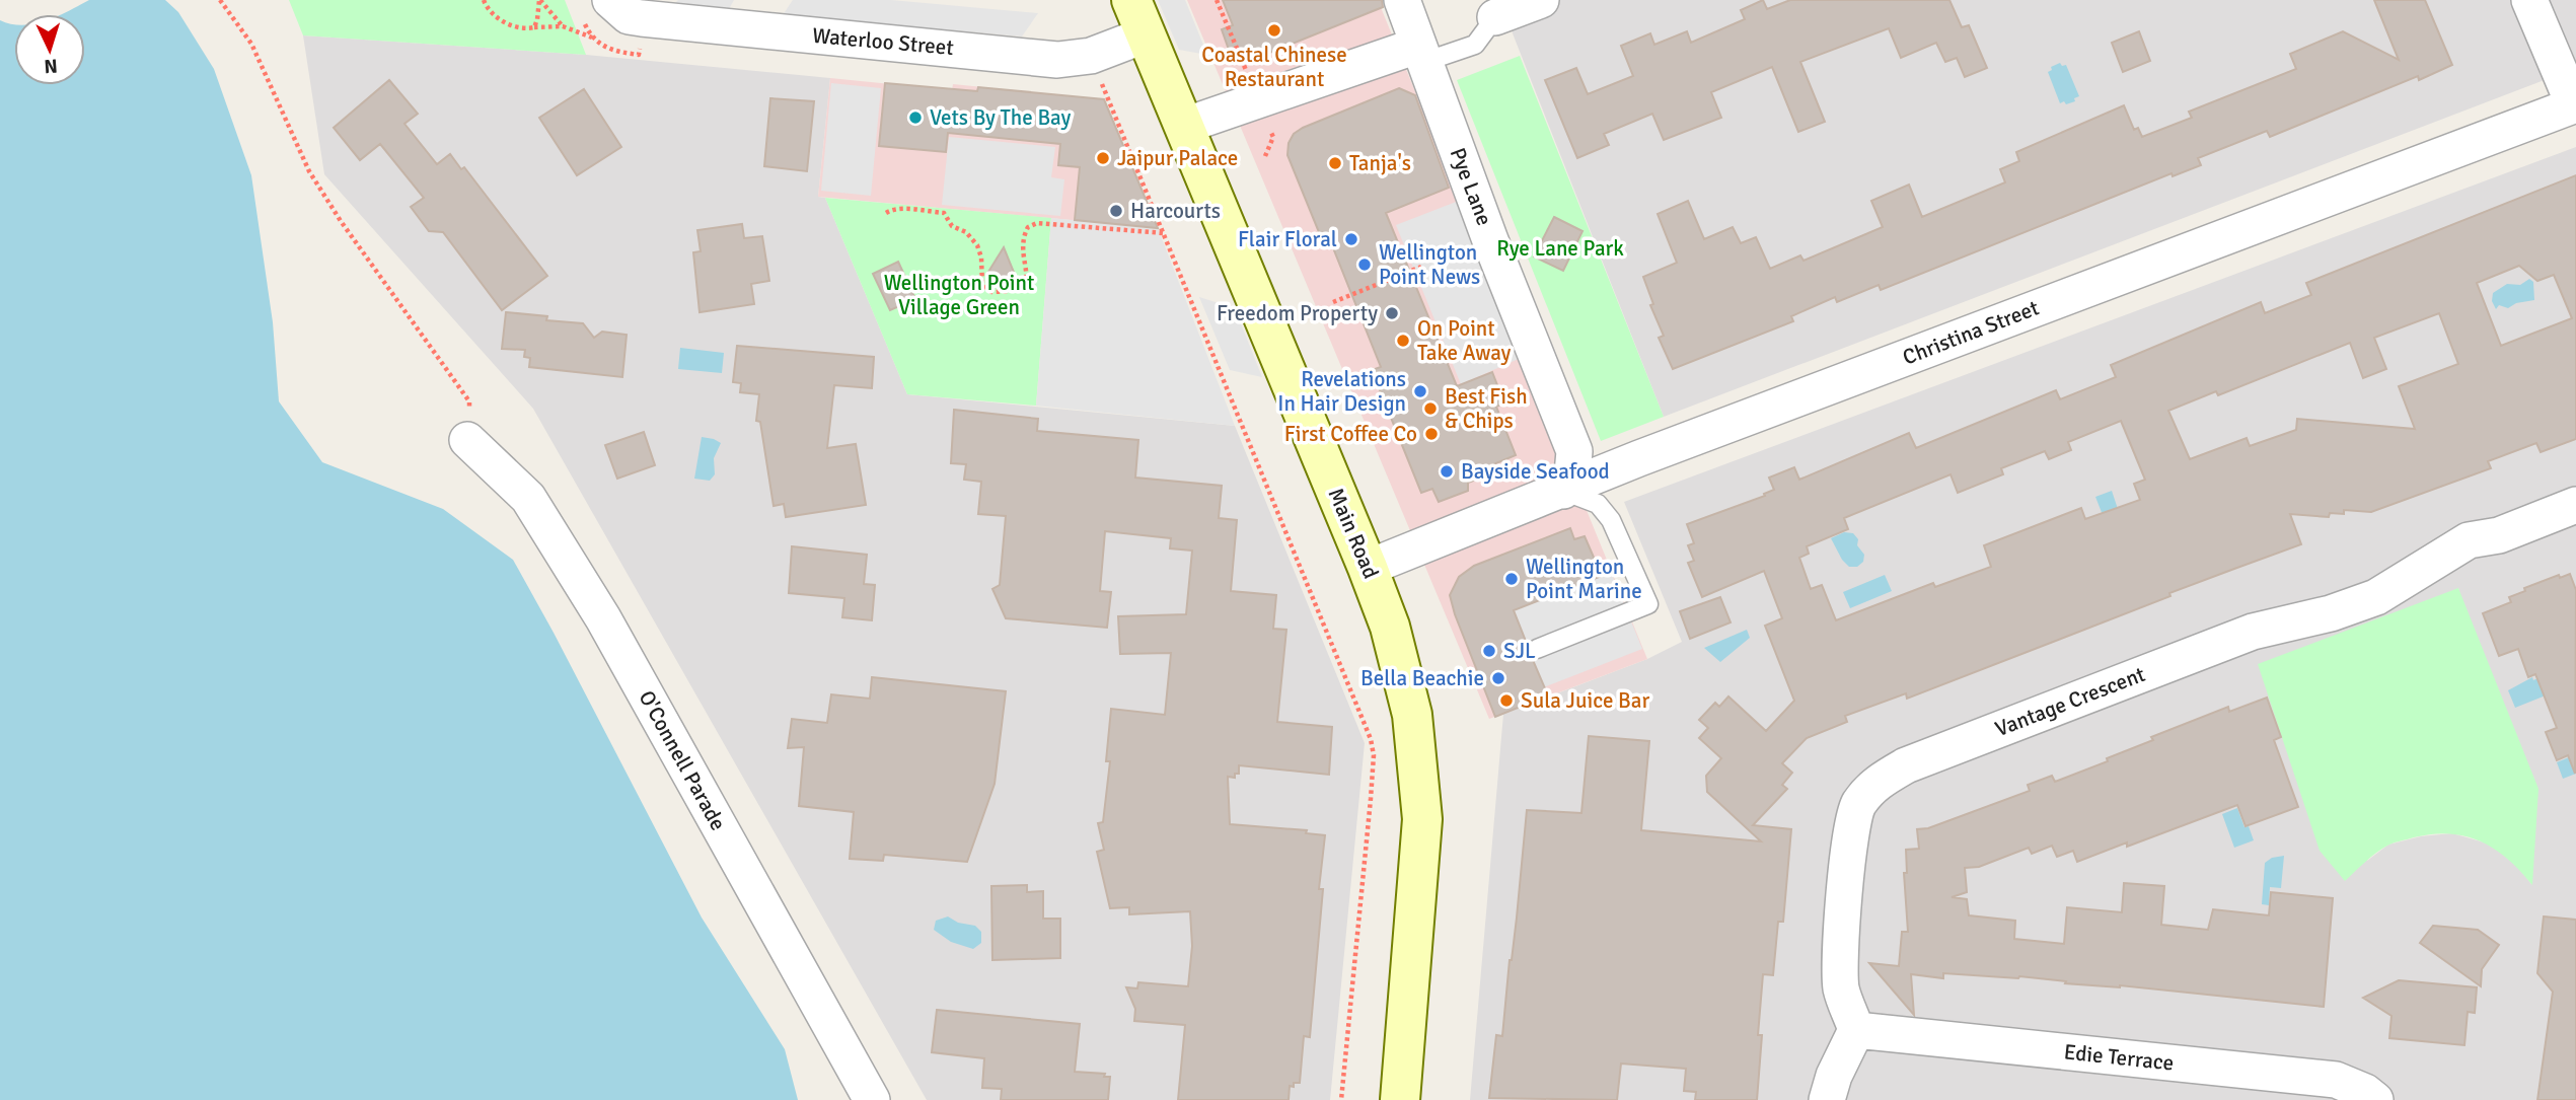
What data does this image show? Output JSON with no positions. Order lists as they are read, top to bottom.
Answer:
{
  "streets": {
    "main road": ["Main Road"],
    "street": [
      "Waterloo Street",
      "Pye Lane",
      "Christina Street",
      "Vantage Crescent",
      "O'Connell Parade",
      "Edie Terrace"
    ]
  },
  "crossings": [
    ["Waterloo Street", "Main Road"],
    ["Pye Lane", "Christina Street"],
    ["Christina Street", "Main Road"],
    ["Vantage Crescent", "Edie Terrace"]
  ],
  "parks": ["Rye Lane Park", "Wellington Point Village Green"],
  "places": [
    "Coastal Chinese Restaurant",
    "Vets By The Bay",
    "Jaipur Palace",
    "Tanja's",
    "Harcourts",
    "Flair Floral",
    "Wellington Point News",
    "Freedom Property",
    "On Point Take Away",
    "Revelations In Hair Design",
    "Best Fish & Chips",
    "First Coffee Co",
    "Bayside Seafood",
    "Wellington Point Marine",
    "SJL",
    "Bella Beachie",
    "Sula Juice Bar"
  ],
  "north": "bottom"
}
